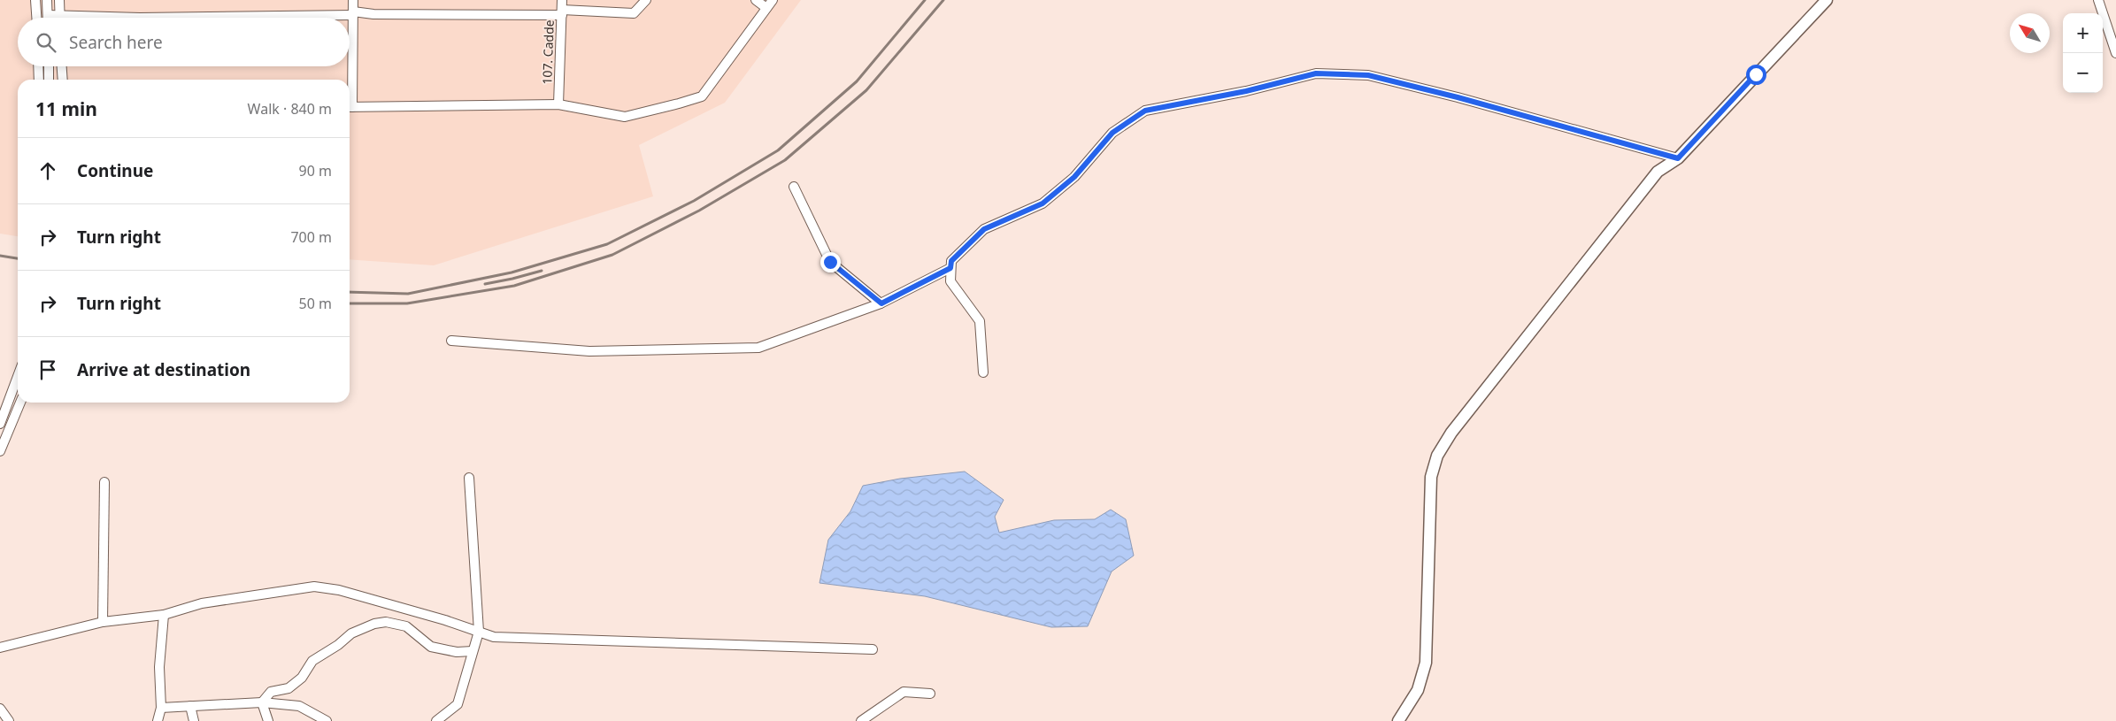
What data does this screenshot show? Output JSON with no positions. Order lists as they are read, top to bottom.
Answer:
{
  "streets": {
    "street": ["107. Cadde"]
  },
  "north": "top left",
  "page": {
    "map_buttons": ["+", "−"],
    "search": "Search here",
    "heading": ["11 min", "Walk · 840 m"],
    "list": [
      ["Continue", "90 m"],
      ["Turn right", "700 m"],
      ["Turn right", "50 m"],
      "Arrive at destination"
    ]
  }
}
